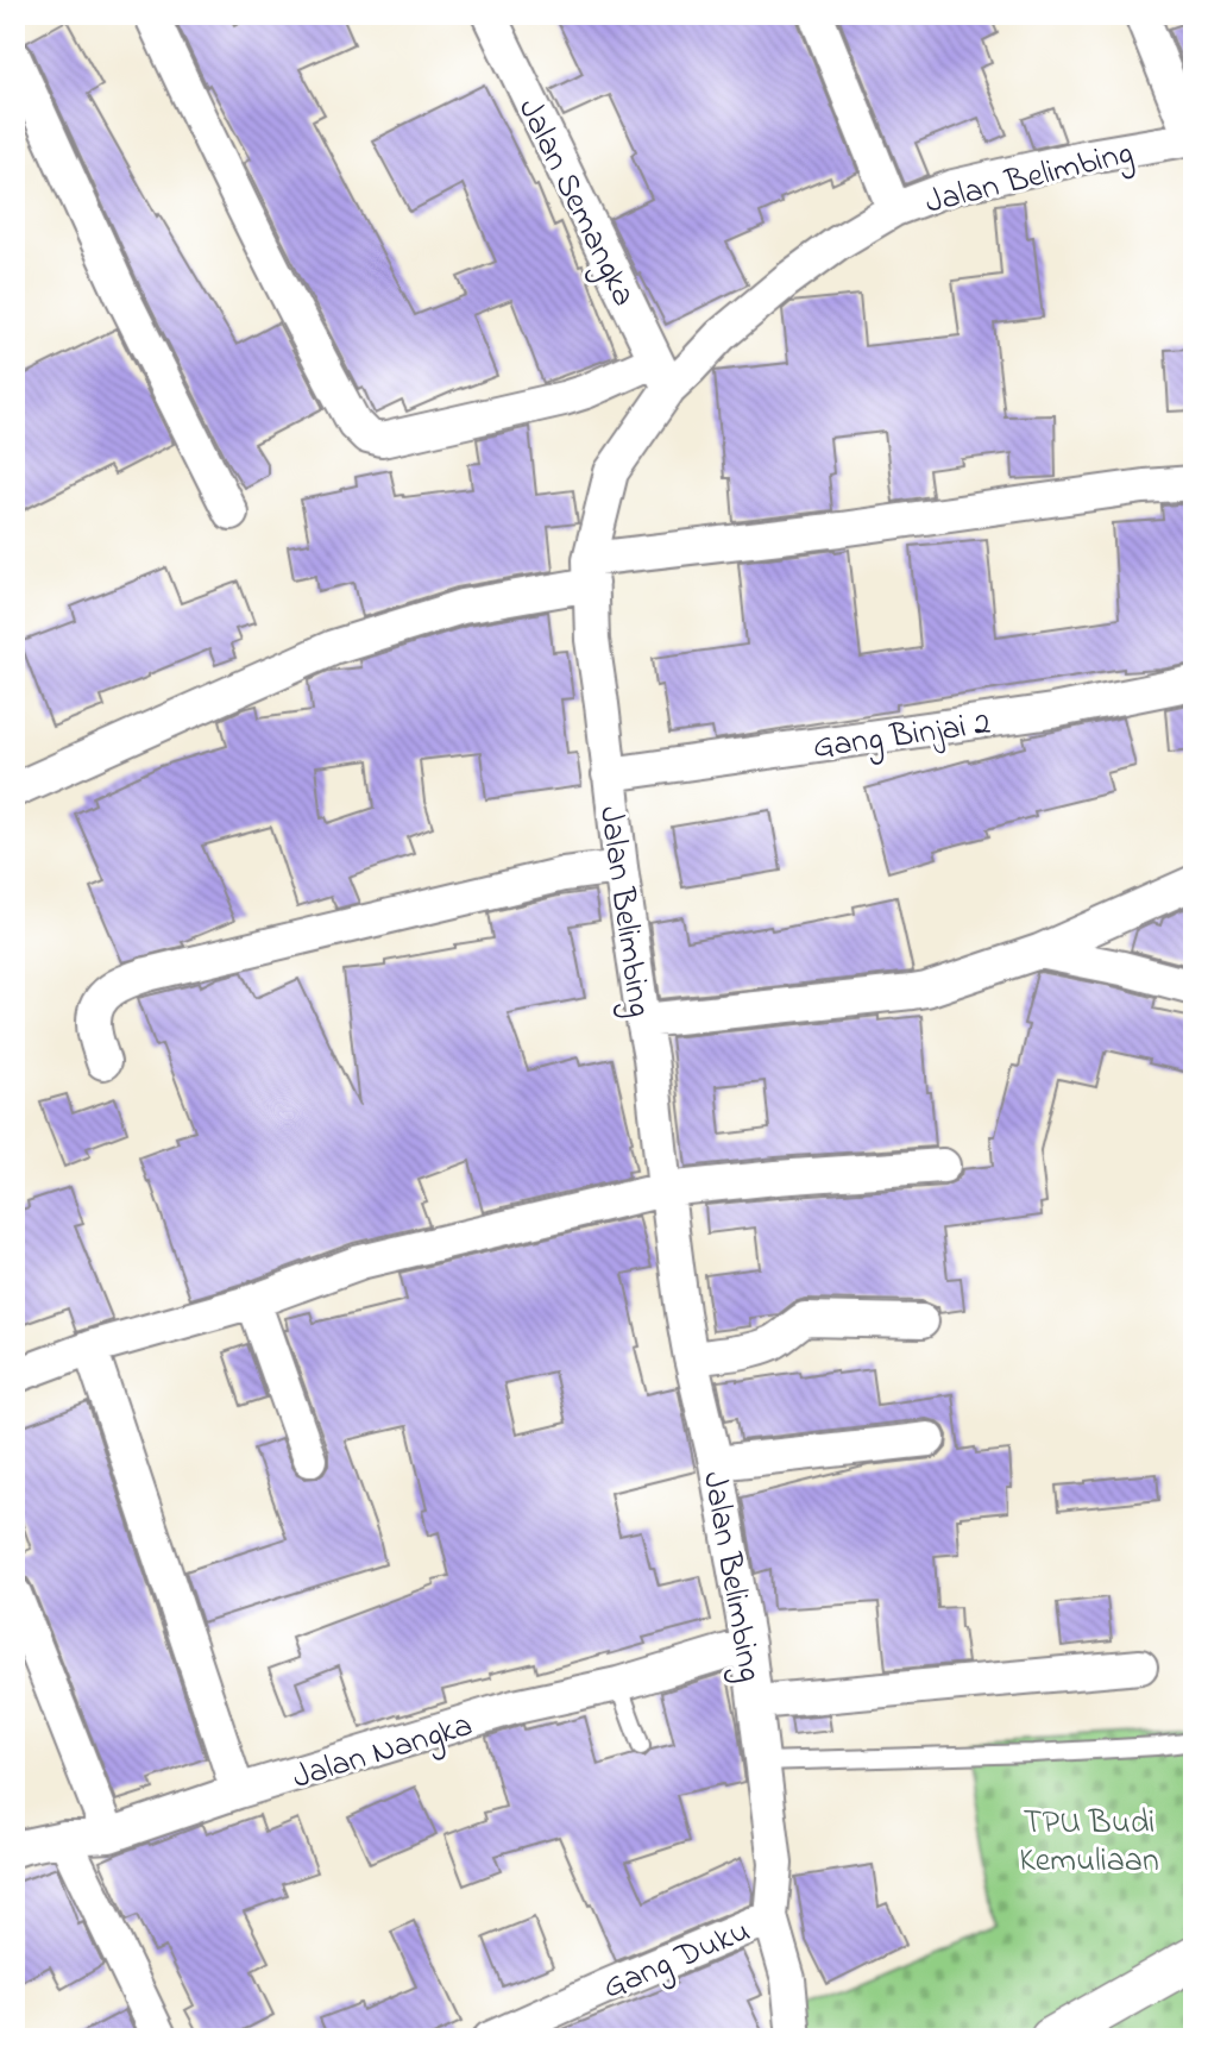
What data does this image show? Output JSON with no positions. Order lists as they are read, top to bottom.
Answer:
{
  "streets": {
    "street": [
      "Jalan Belimbing",
      "Jalan Semangka",
      "Gang Binjai 2",
      "Jalan Nangka",
      "Gang Duku"
    ]
  },
  "crossings": [
    ["Jalan Belimbing", "Jalan Semangka"],
    ["Jalan Belimbing", "Gang Binjai 2"],
    ["Jalan Belimbing", "Jalan Nangka"],
    ["Jalan Belimbing", "Gang Duku"]
  ],
  "parks": ["TPU Budi Kemuliaan"]
}
